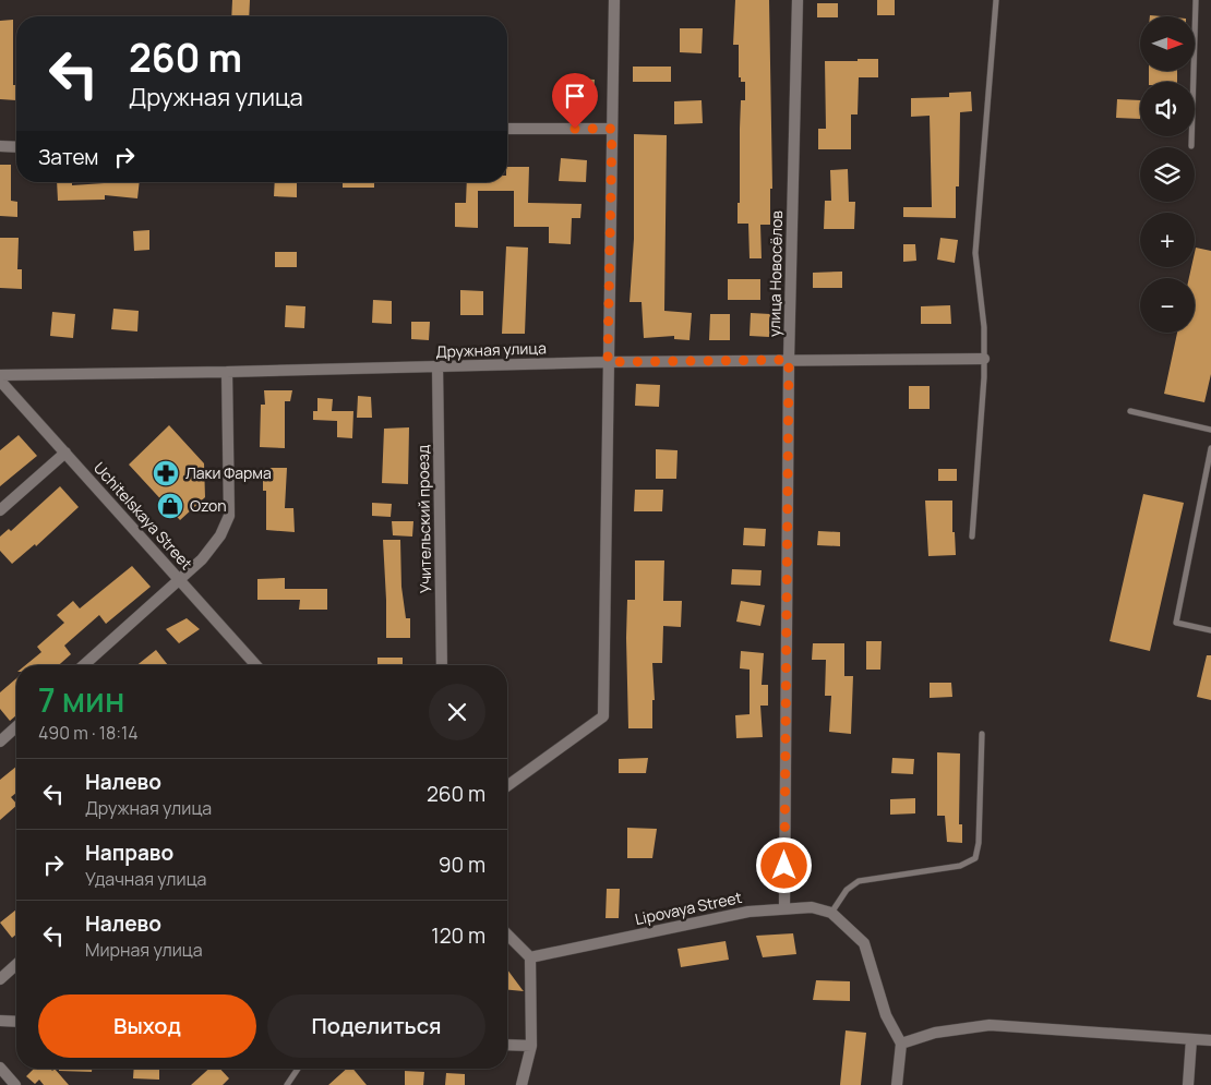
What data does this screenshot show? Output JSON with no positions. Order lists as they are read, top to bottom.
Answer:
{
  "streets": {
    "street": [
      "улица Новосёлов",
      "Дружная улица",
      "Uchitelskaya Street",
      "Учительский проезд",
      "Lipovaya Street"
    ]
  },
  "crossings": [
    ["улица Новосёлов", "Дружная улица"],
    ["улица Новосёлов", "Lipovaya Street"],
    ["Дружная улица", "Учительский проезд"]
  ],
  "places": {
    "pharmacy": ["Лаки Фарма"],
    "shop": ["Ozon"]
  },
  "north": "right",
  "page": {
    "map_buttons": ["+", "−"],
    "turn": ["260 m", "Дружная улица"],
    "then": "Затем",
    "heading": ["7 мин", "490 m · 18:14"],
    "list": [
      {
        "name": "Налево",
        "note": "Дружная улица",
        "value": "260 m"
      },
      {
        "name": "Направо",
        "note": "Удачная улица",
        "value": "90 m"
      },
      {
        "name": "Налево",
        "note": "Мирная улица",
        "value": "120 m"
      }
    ],
    "buttons": ["Выход", "Поделиться"]
  }
}
